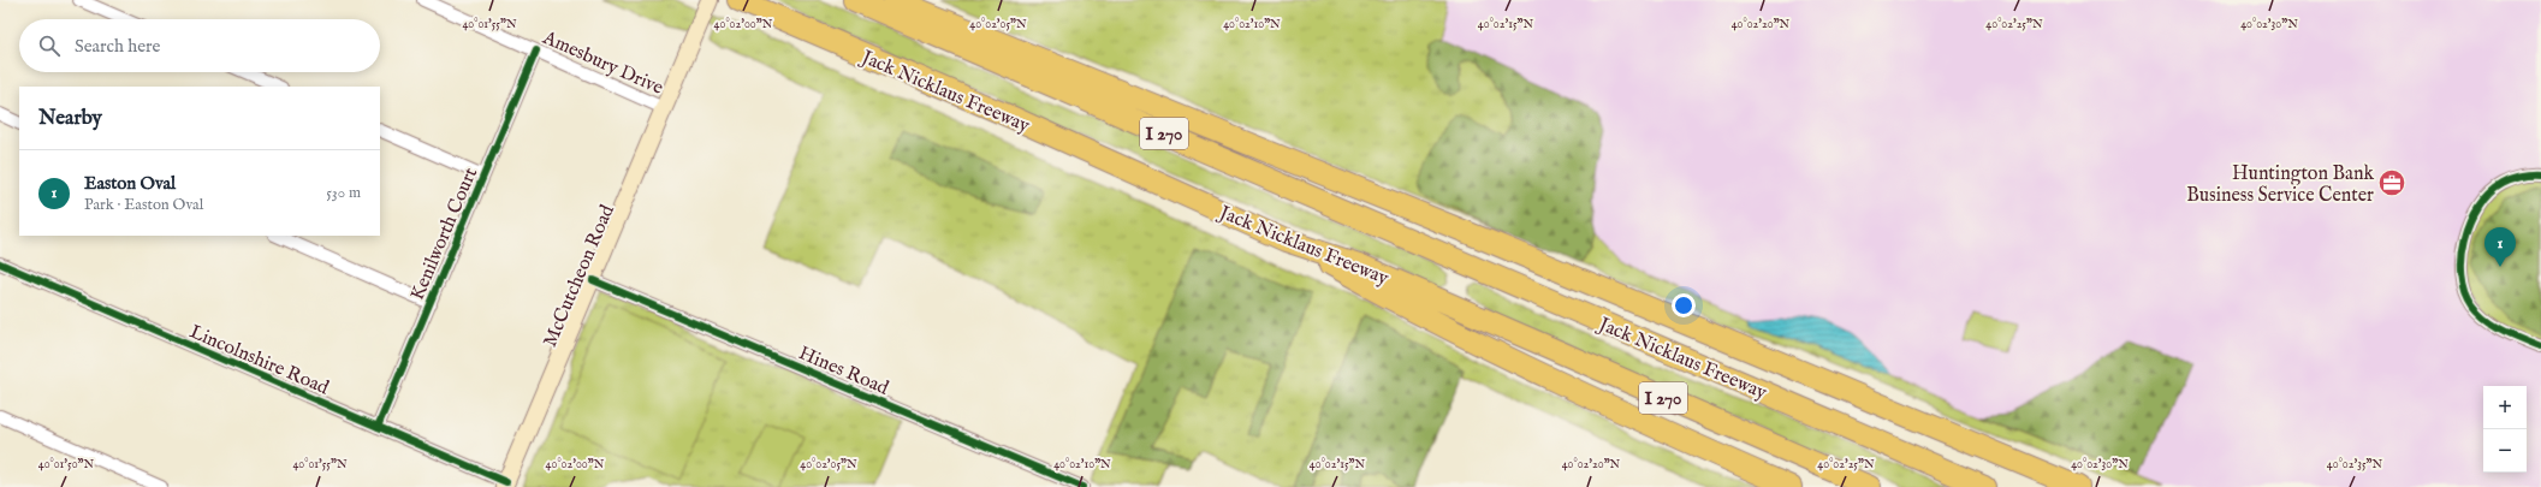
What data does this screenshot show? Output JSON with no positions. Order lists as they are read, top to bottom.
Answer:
{
  "streets": {
    "highway": ["Jack Nicklaus Freeway", "I 270"],
    "main road": ["McCutcheon Road"],
    "street": [
      "Amesbury Drive",
      "Kenilworth Court",
      "Lincolnshire Road",
      "Hines Road"
    ]
  },
  "crossings": [
    ["Amesbury Drive", "Kenilworth Court"],
    ["Amesbury Drive", "McCutcheon Road"],
    ["Kenilworth Court", "Lincolnshire Road"],
    ["McCutcheon Road", "Lincolnshire Road"],
    ["McCutcheon Road", "Hines Road"]
  ],
  "places": {
    "office": ["Huntington Bank Business Service Center"]
  },
  "page": {
    "search": "Search here",
    "heading": "Nearby",
    "list": [
      {
        "mark": "1",
        "name": "Easton Oval",
        "note": "Park · Easton Oval",
        "value": "530 m"
      }
    ],
    "pins": "1",
    "map_buttons": ["+", "−"]
  },
  "coordinates": [
    "40°01'55\"N",
    "40°02'00\"N",
    "40°02'05\"N",
    "40°02'10\"N",
    "40°02'15\"N",
    "40°02'20\"N",
    "40°02'25\"N",
    "40°02'30\"N",
    "40°01'50\"N",
    "40°02'35\"N"
  ]
}
